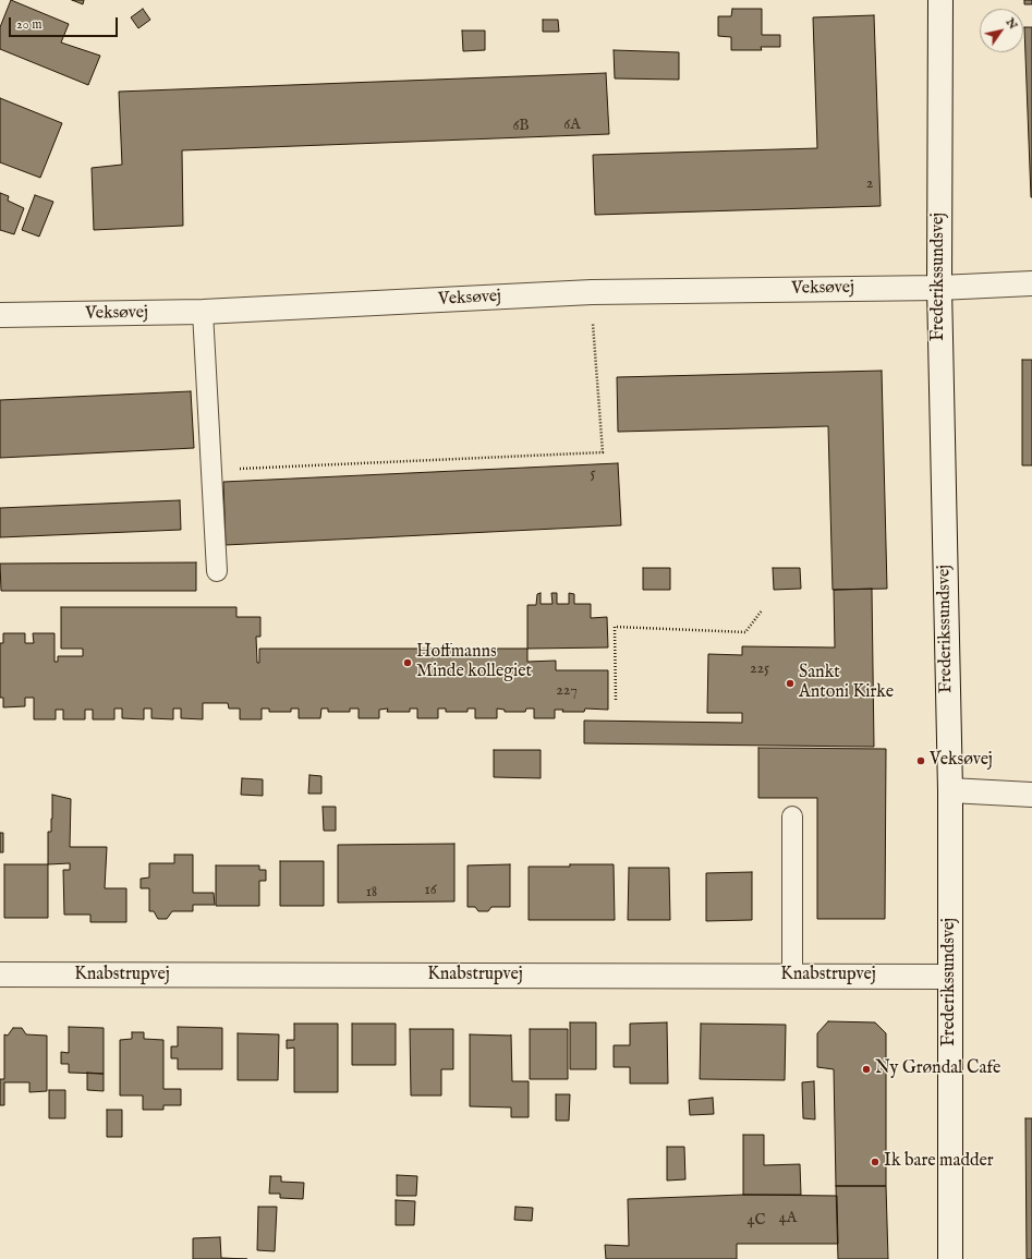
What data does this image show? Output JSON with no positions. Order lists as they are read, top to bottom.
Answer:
{
  "streets": {
    "street": ["Frederikssundsvej", "Veksøvej", "Knabstrupvej"]
  },
  "crossings": [
    ["Frederikssundsvej", "Veksøvej"],
    ["Frederikssundsvej", "Knabstrupvej"]
  ],
  "places": [
    "Hoffmanns Minde kollegiet",
    "Sankt Antoni Kirke",
    "Veksøvej",
    "Ny Grøndal Cafe",
    "Ik bare madder"
  ],
  "house_numbers": [
    "6A",
    "6B",
    "2",
    "5",
    "225",
    "227",
    "16",
    "18",
    "4A",
    "4C"
  ],
  "scale_bar": "20 m",
  "north": "top right"
}
